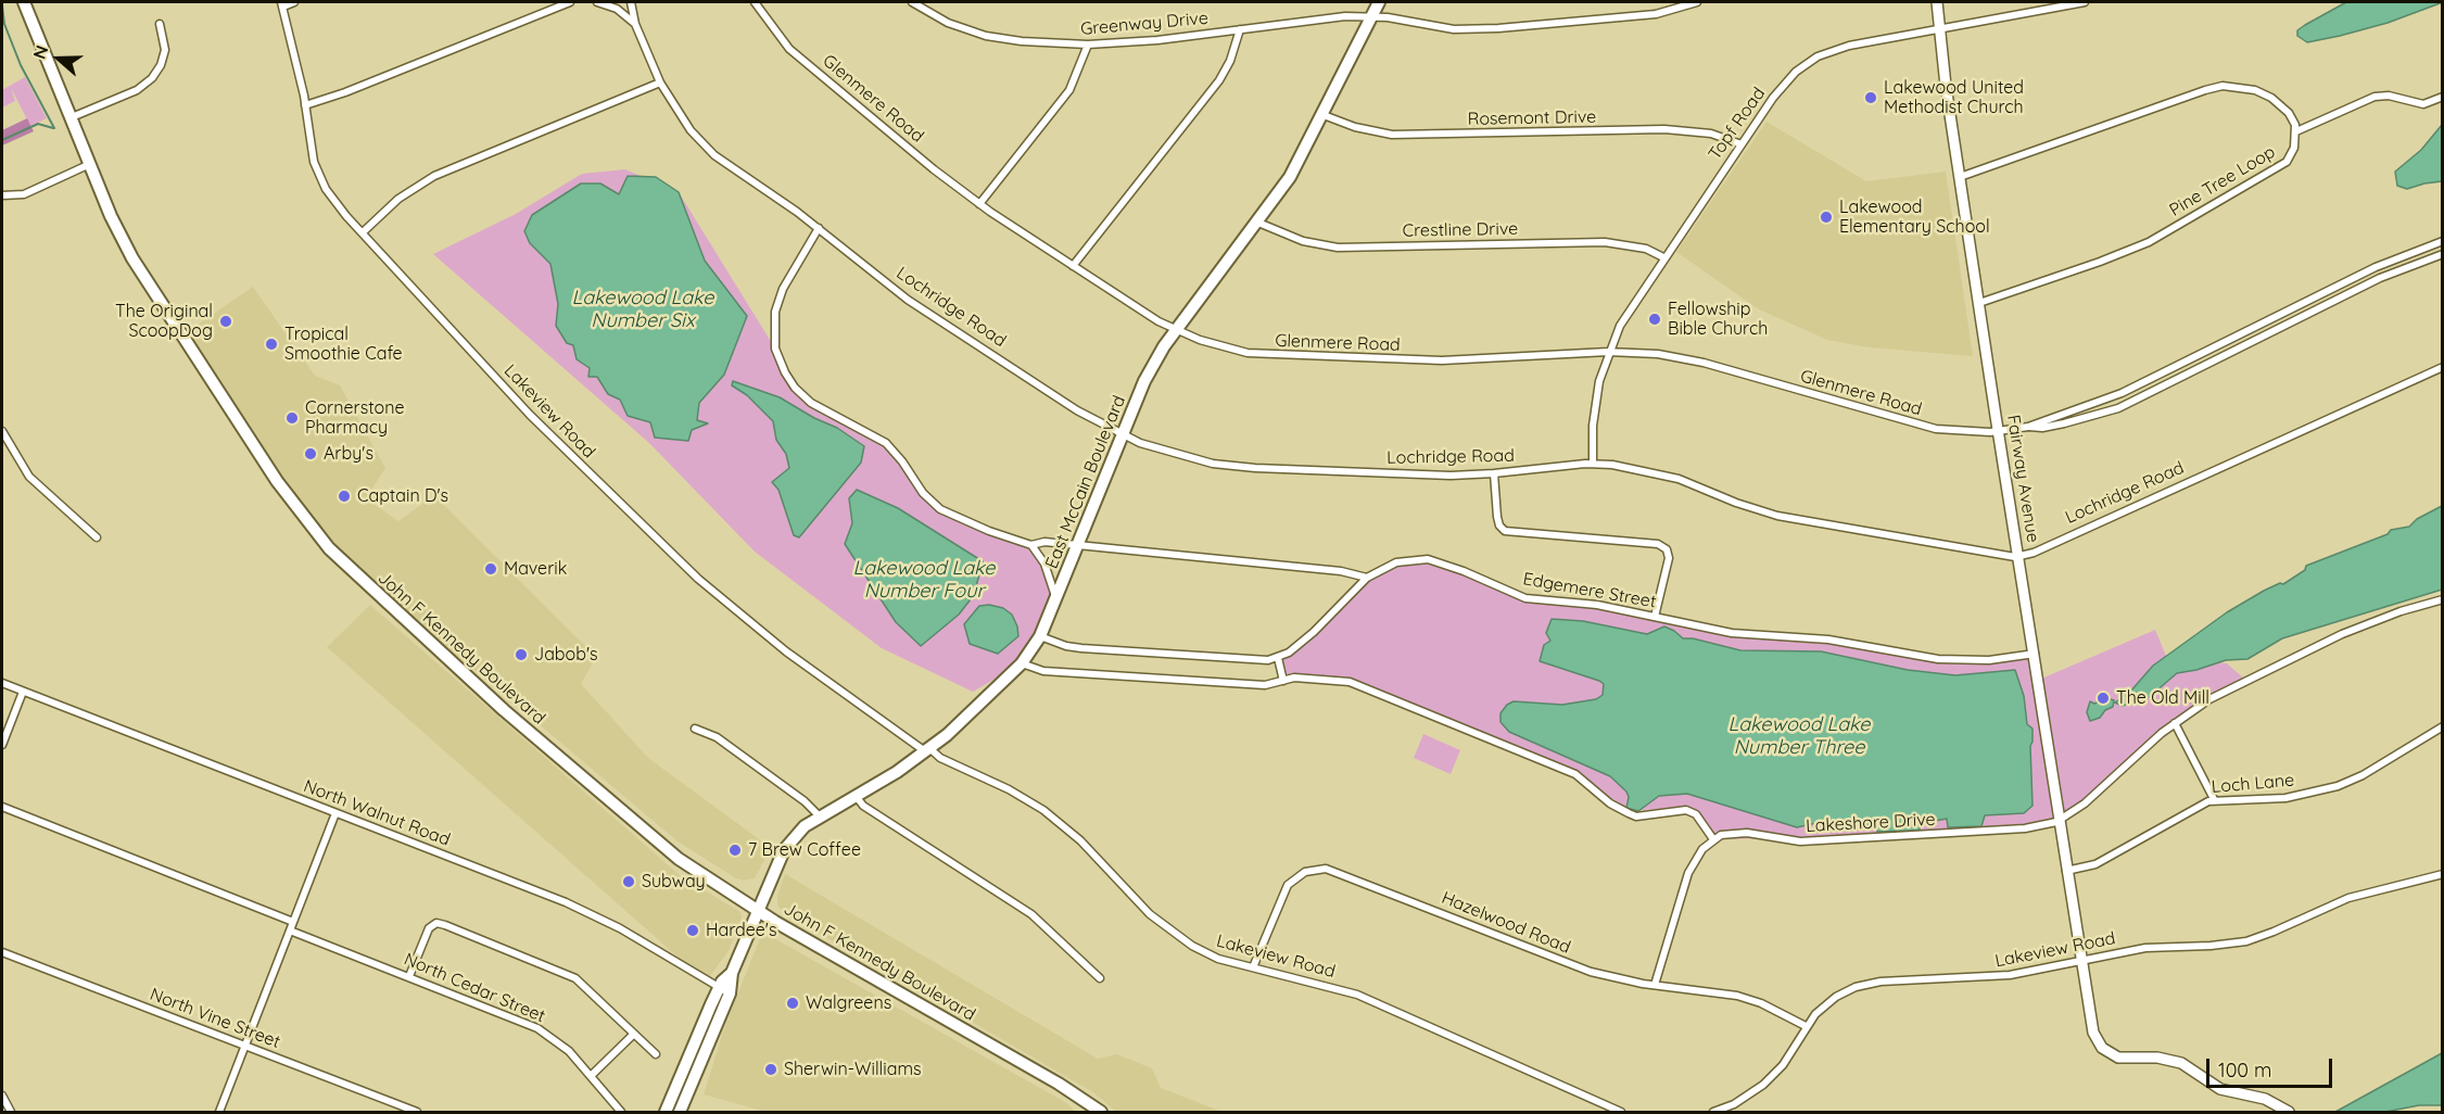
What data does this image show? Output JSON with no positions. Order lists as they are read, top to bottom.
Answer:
{
  "streets": {
    "main road": ["East McCain Boulevard", "John F Kennedy Boulevard"],
    "street": [
      "Greenway Drive",
      "Glenmere Road",
      "Rosemont Drive",
      "Topf Road",
      "Pine Tree Loop",
      "Crestline Drive",
      "Lochridge Road",
      "Lakeview Road",
      "Fairway Avenue",
      "Edgemere Street",
      "Loch Lane",
      "North Walnut Road",
      "Lakeshore Drive",
      "Hazelwood Road",
      "North Cedar Street",
      "North Vine Street"
    ]
  },
  "crossings": [
    ["Greenway Drive", "East McCain Boulevard"],
    ["Glenmere Road", "Topf Road"],
    ["Glenmere Road", "Fairway Avenue"],
    ["Glenmere Road", "East McCain Boulevard"],
    ["Rosemont Drive", "Topf Road"],
    ["Rosemont Drive", "East McCain Boulevard"],
    ["Topf Road", "Crestline Drive"],
    ["Topf Road", "Lochridge Road"],
    ["Topf Road", "Fairway Avenue"],
    ["Pine Tree Loop", "Fairway Avenue"],
    ["Crestline Drive", "East McCain Boulevard"],
    ["Lochridge Road", "Fairway Avenue"],
    ["Lochridge Road", "East McCain Boulevard"],
    ["Lakeview Road", "Fairway Avenue"],
    ["Lakeview Road", "East McCain Boulevard"],
    ["Lakeview Road", "Hazelwood Road"],
    ["Fairway Avenue", "Edgemere Street"],
    ["Fairway Avenue", "Loch Lane"],
    ["Fairway Avenue", "Lakeshore Drive"],
    ["East McCain Boulevard", "John F Kennedy Boulevard"],
    ["East McCain Boulevard", "North Walnut Road"]
  ],
  "water": ["Lakewood Lake Number Six", "Lakewood Lake Number Four", "Lakewood Lake Number Three"],
  "places": [
    "Lakewood United Methodist Church",
    "Lakewood Elementary School",
    "Fellowship Bible Church",
    "The Original ScoopDog",
    "Tropical Smoothie Cafe",
    "Cornerstone Pharmacy",
    "Arby's",
    "Captain D's",
    "Maverik",
    "Jabob's",
    "The Old Mill",
    "7 Brew Coffee",
    "Subway",
    "Hardee's",
    "Walgreens",
    "Sherwin-Williams"
  ],
  "scale_bar": "100 m",
  "north": "left"
}
